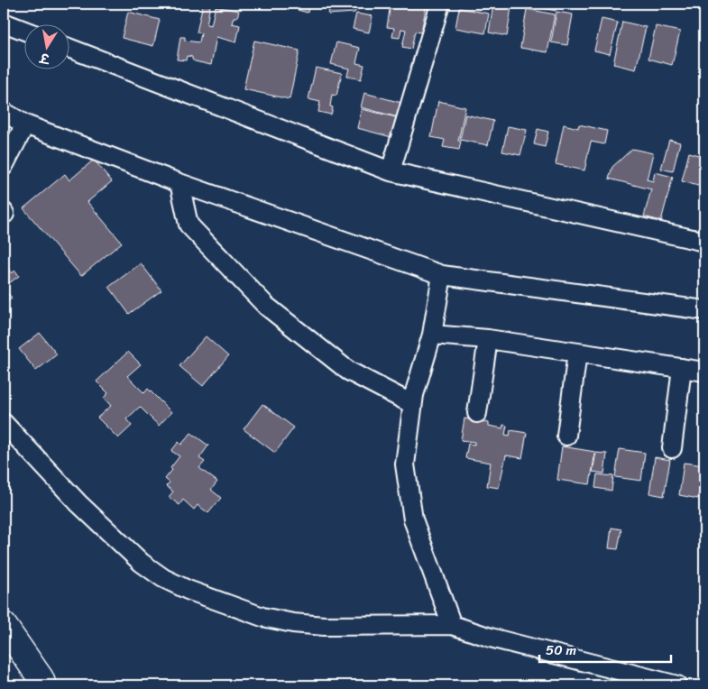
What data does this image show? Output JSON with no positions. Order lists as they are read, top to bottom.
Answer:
{
  "scale_bar": "50 m",
  "north": "bottom"
}
